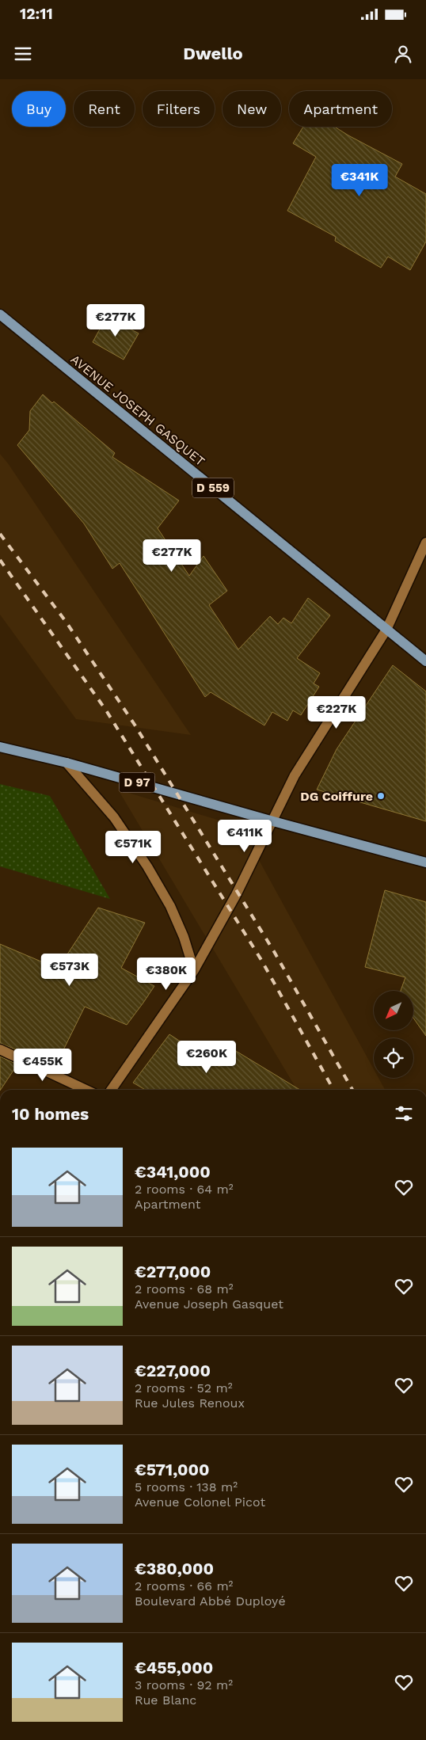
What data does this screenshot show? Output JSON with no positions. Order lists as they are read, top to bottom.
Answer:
{
  "streets": {
    "main road": ["AVENUE JOSEPH GASQUET", "D 559", "D 97"]
  },
  "places": ["DG Coiffure"],
  "north": "bottom left",
  "page": {
    "status": "12:11",
    "header": "Dwello",
    "chip": [
      "Buy",
      "Rent",
      "Filters",
      "New",
      "Apartment"
    ],
    "price": [
      "€341K",
      "€277K",
      "€277K",
      "€227K",
      "€411K",
      "€571K",
      "€573K",
      "€380K",
      "€260K",
      "€455K"
    ],
    "heading": "10 homes",
    "list": [
      {
        "name": "€341,000",
        "note": "2 rooms · 64 m² · Apartment"
      },
      {
        "name": "€277,000",
        "note": "2 rooms · 68 m² · Avenue Joseph Gasquet"
      },
      {
        "name": "€227,000",
        "note": "2 rooms · 52 m² · Rue Jules Renoux"
      },
      {
        "name": "€571,000",
        "note": "5 rooms · 138 m² · Avenue Colonel Picot"
      },
      {
        "name": "€380,000",
        "note": "2 rooms · 66 m² · Boulevard Abbé Duployé"
      },
      {
        "name": "€455,000",
        "note": "3 rooms · 92 m² · Rue Blanc"
      }
    ]
  }
}
